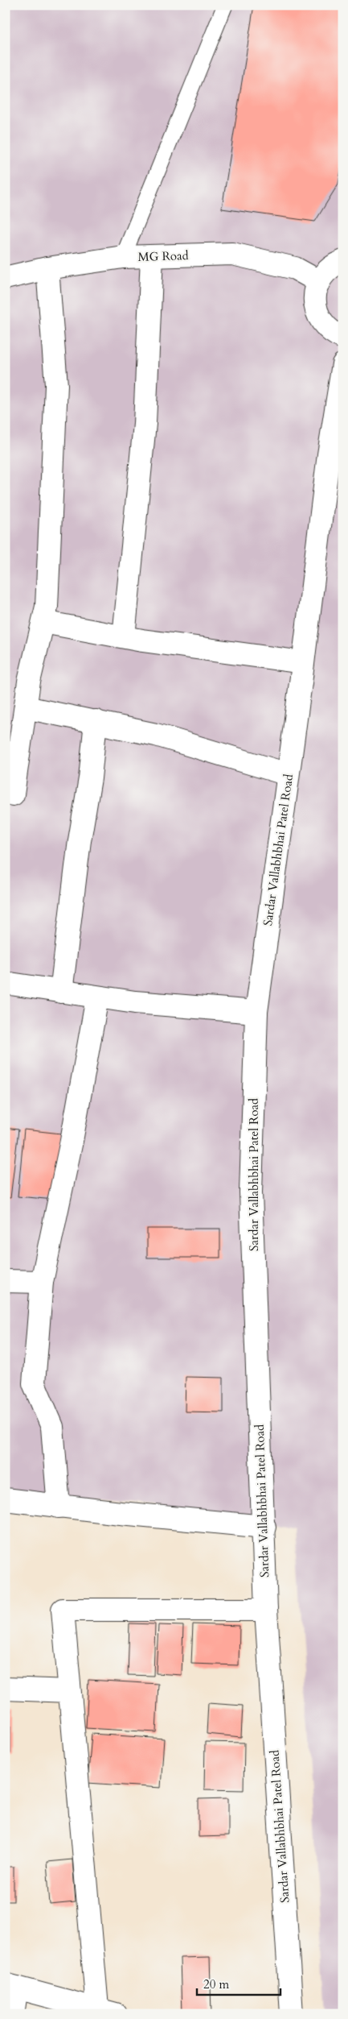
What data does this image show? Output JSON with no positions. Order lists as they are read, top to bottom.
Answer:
{
  "streets": {
    "street": ["MG Road", "Sardar Vallabhbhai Patel Road"]
  },
  "scale_bar": "20 m"
}
